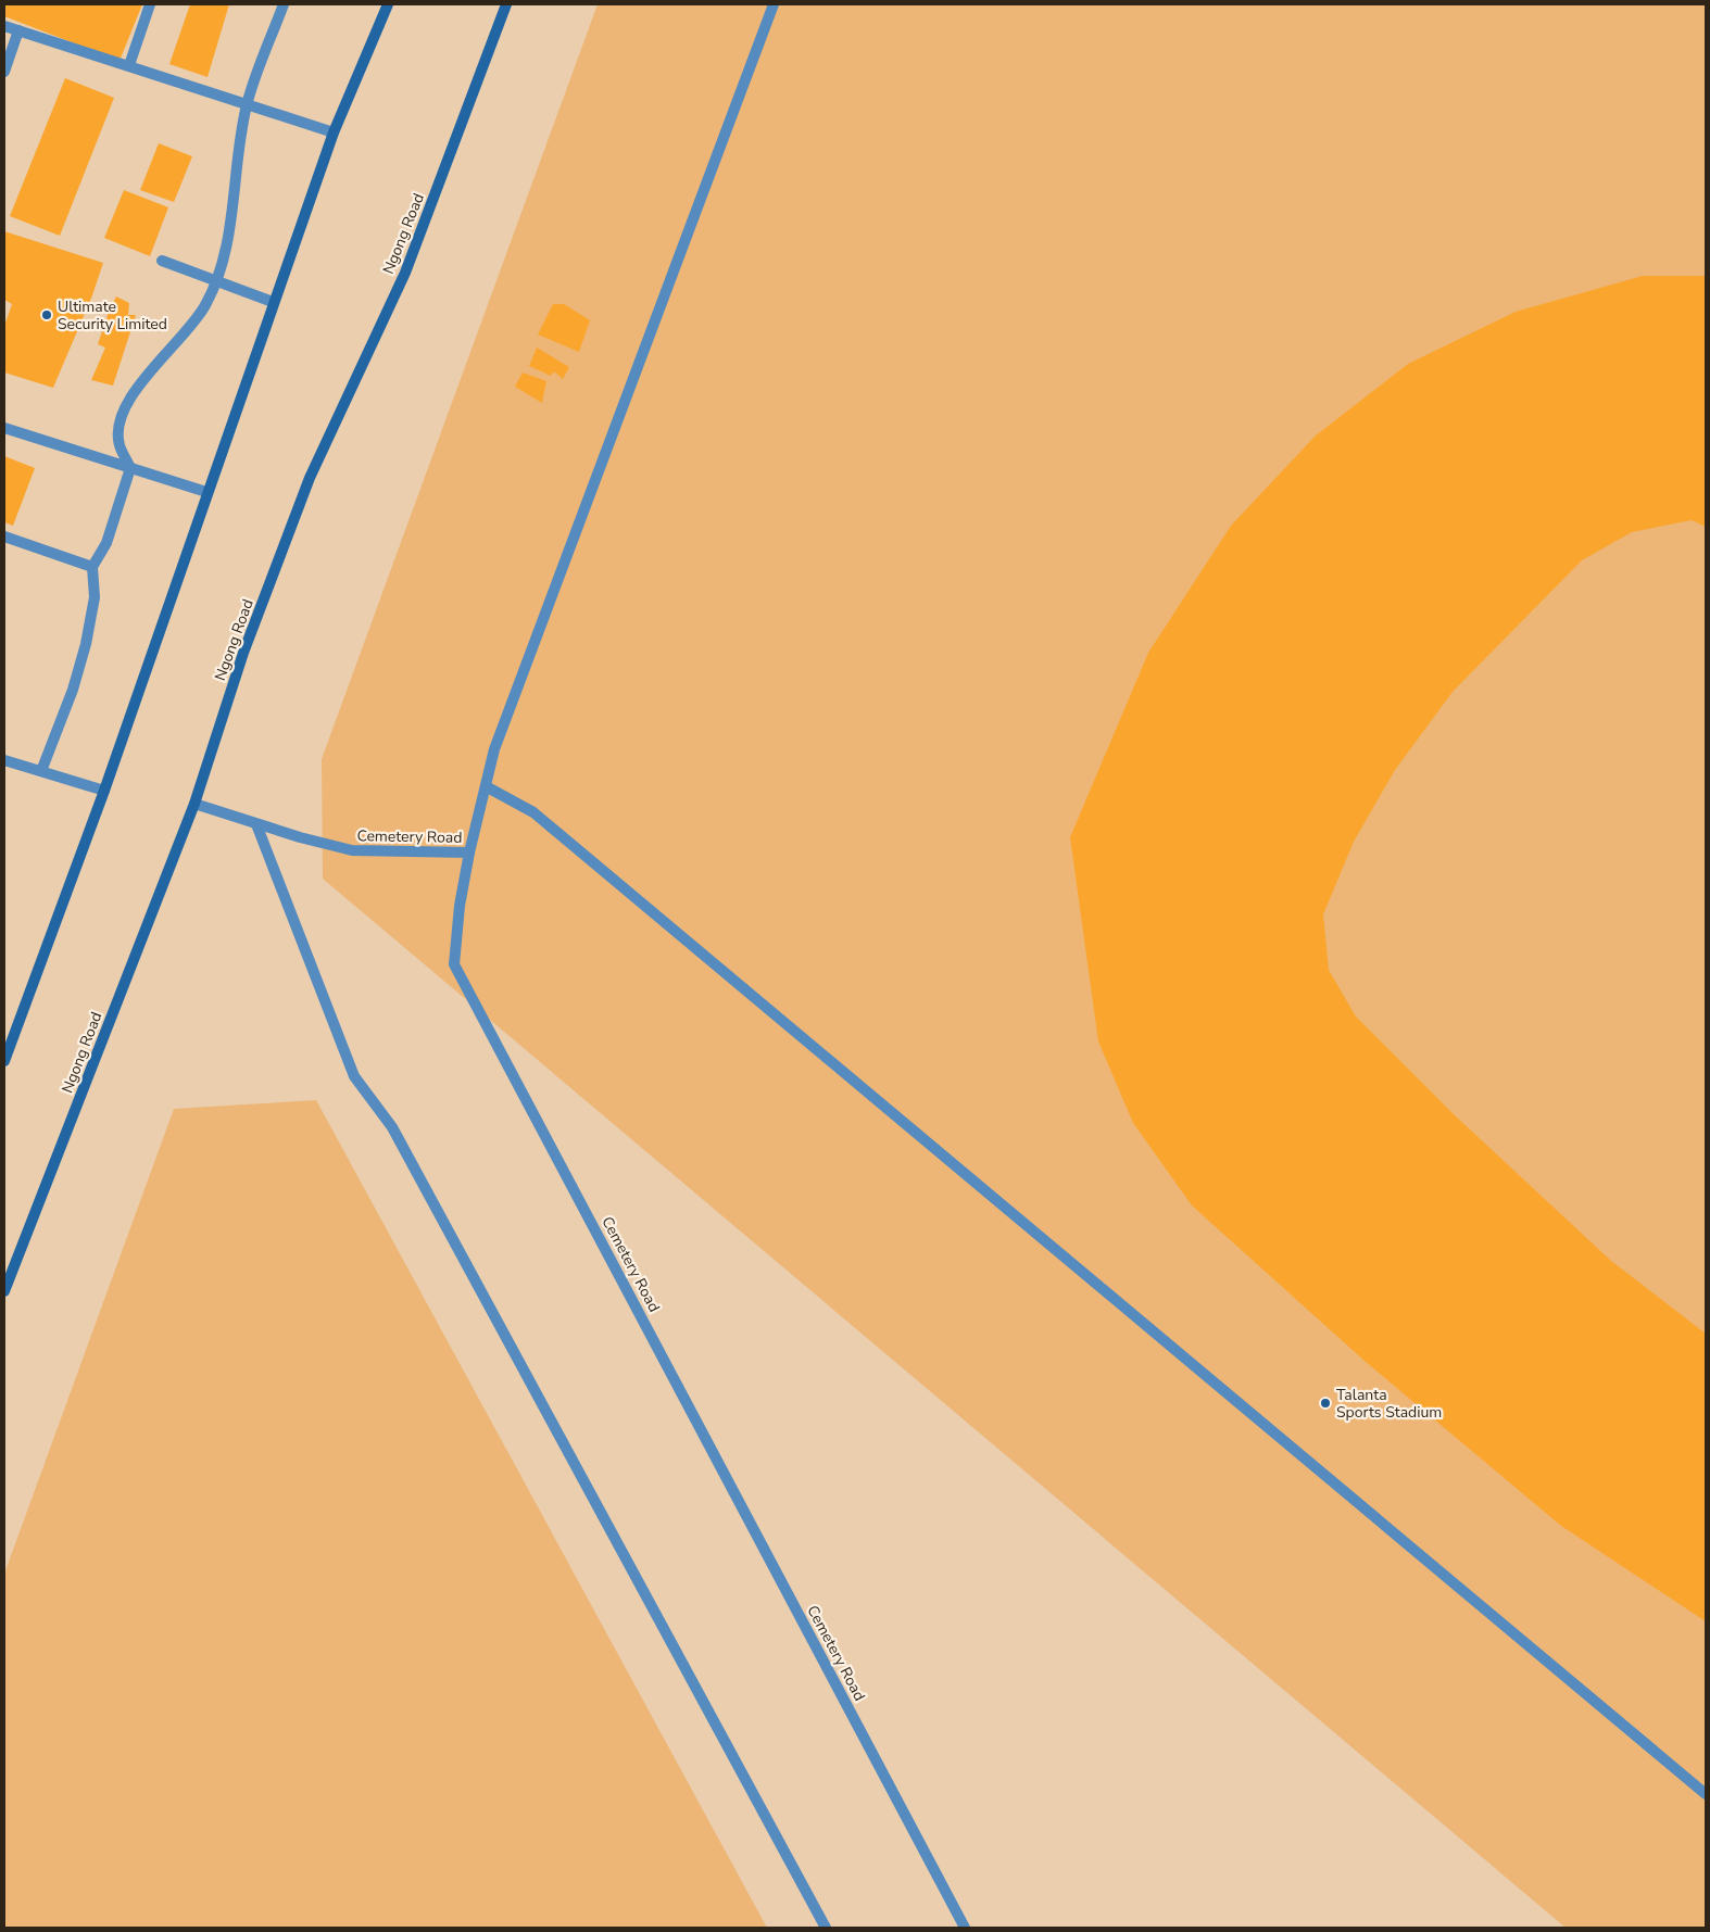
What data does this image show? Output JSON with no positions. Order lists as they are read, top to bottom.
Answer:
{
  "streets": {
    "main road": ["Ngong Road"],
    "street": ["Cemetery Road"]
  },
  "crossings": [
    ["Ngong Road", "Cemetery Road"]
  ],
  "places": ["Ultimate Security Limited", "Talanta Sports Stadium"]
}
